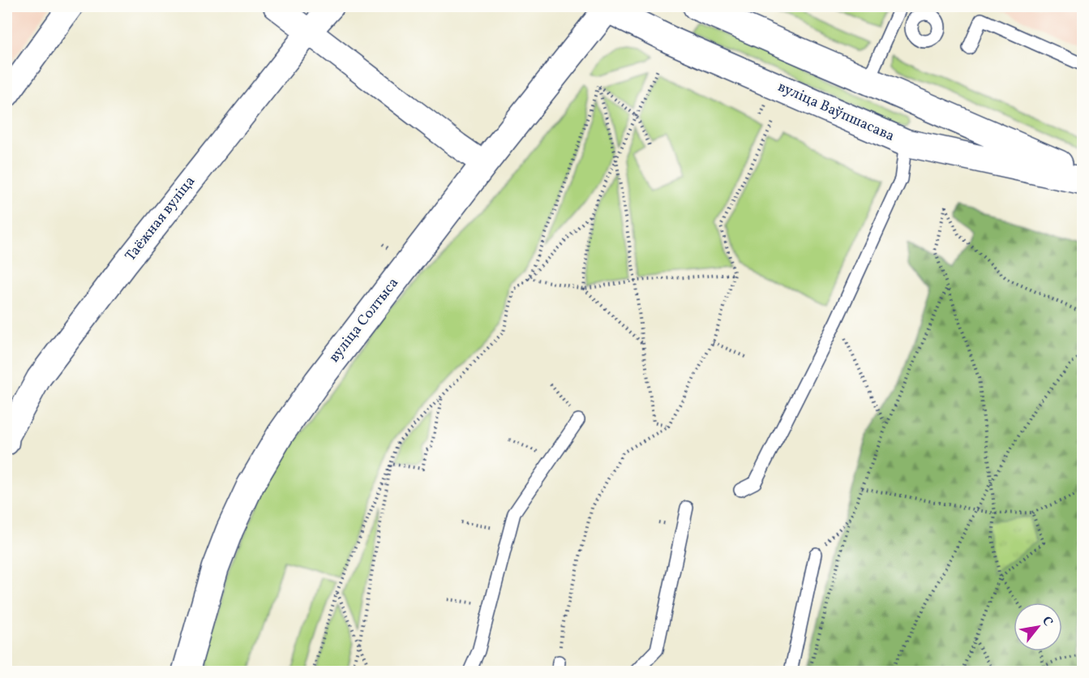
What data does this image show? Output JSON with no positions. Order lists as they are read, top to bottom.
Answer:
{
  "streets": {
    "main road": ["вуліца Ваўпшасава", "вуліца Солтыса"],
    "street": ["Таёжная вуліца"]
  },
  "crossings": [
    ["вуліца Ваўпшасава", "вуліца Солтыса"]
  ],
  "north": "top right"
}
